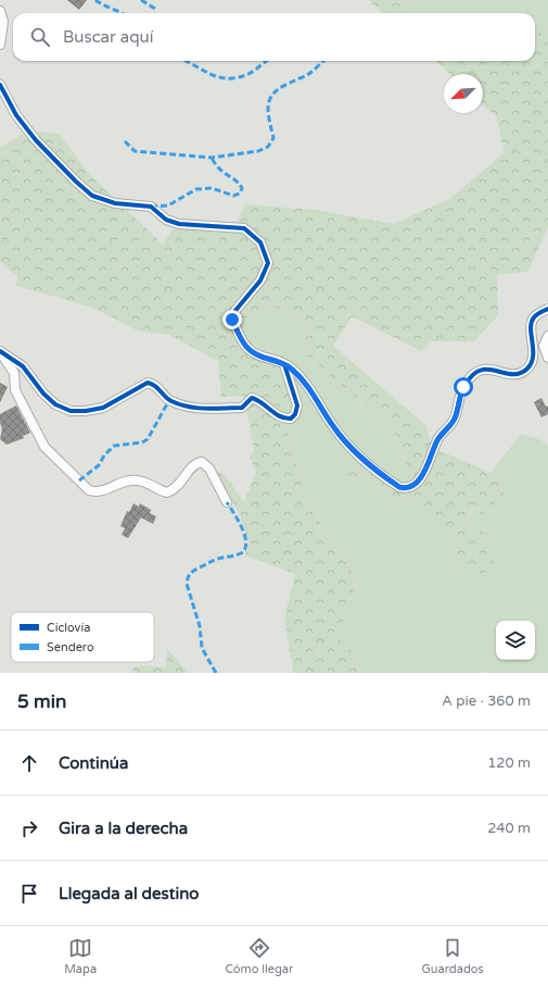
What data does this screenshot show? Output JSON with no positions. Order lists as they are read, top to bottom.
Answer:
{
  "legend": ["Ciclovía", "Sendero"],
  "north": "bottom left",
  "page": {
    "search": "Buscar aquí",
    "heading": ["5 min", "A pie · 360 m"],
    "list": [
      ["Continúa", "120 m"],
      ["Gira a la derecha", "240 m"],
      "Llegada al destino"
    ],
    "nav": ["Mapa", "Cómo llegar", "Guardados"]
  }
}
